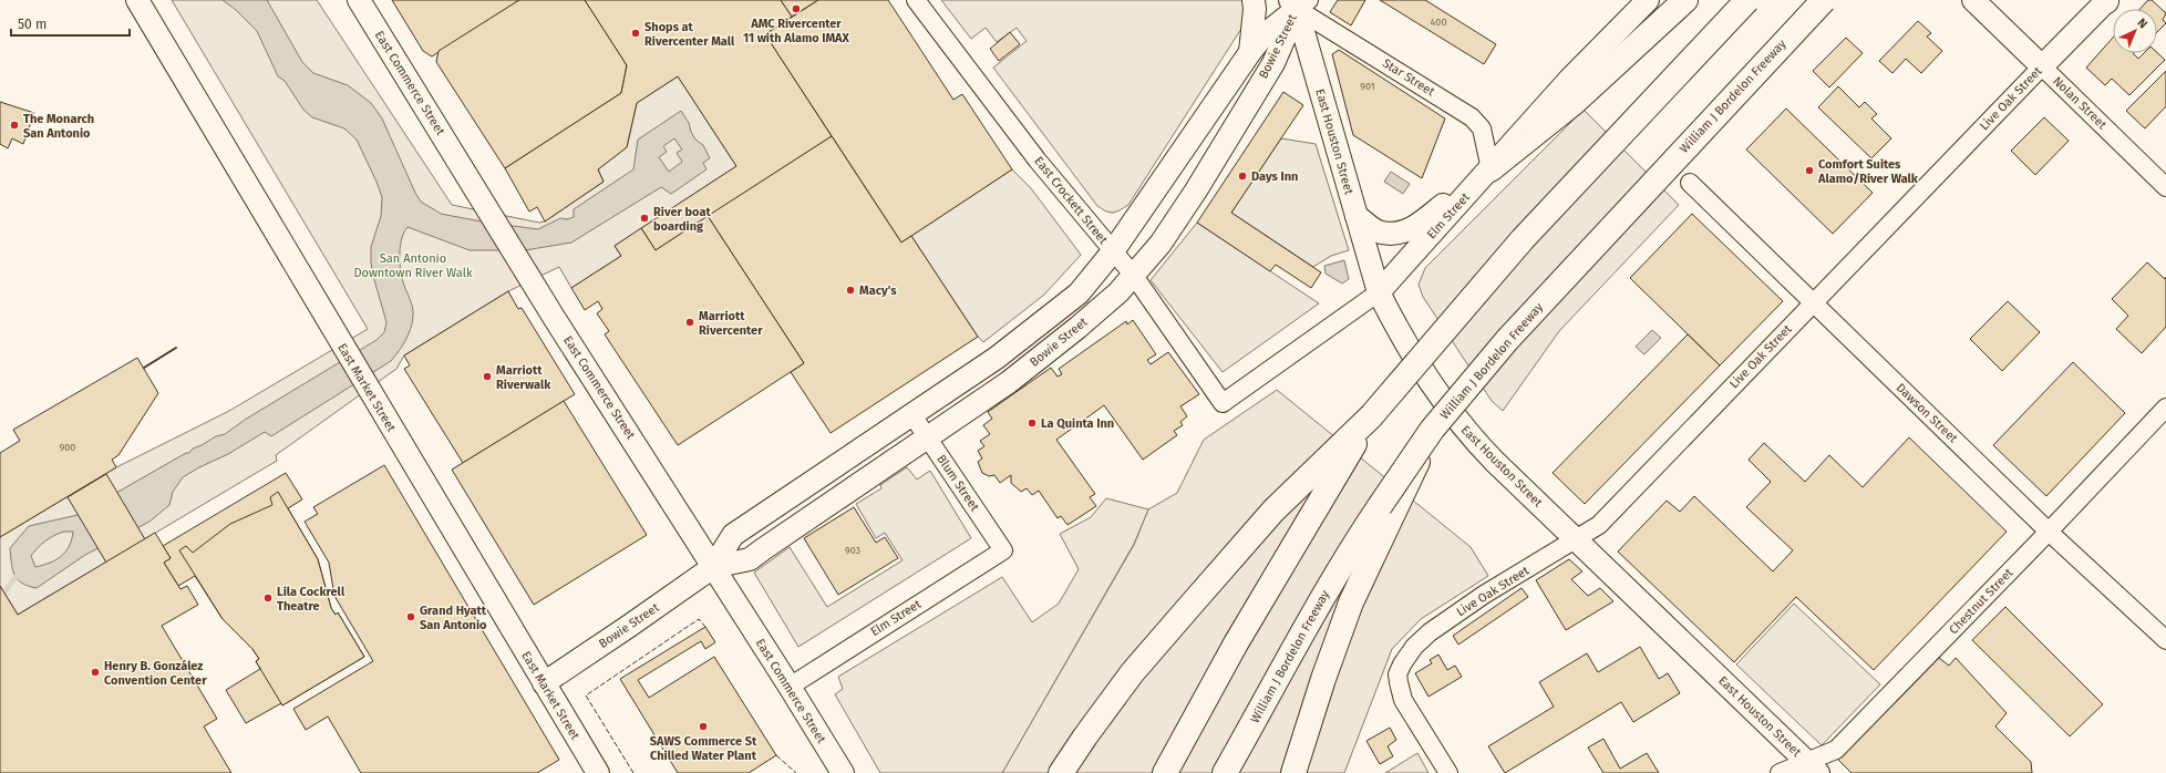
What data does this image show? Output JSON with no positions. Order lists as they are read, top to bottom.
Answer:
{
  "streets": {
    "highway": ["William J Bordelon Freeway"],
    "main road": [
      "Bowie Street",
      "East Commerce Street",
      "Live Oak Street",
      "Nolan Street",
      "East Houston Street",
      "Elm Street",
      "East Market Street"
    ],
    "street": [
      "Star Street",
      "East Crockett Street",
      "Dawson Street",
      "Blum Street",
      "Chestnut Street"
    ]
  },
  "crossings": [
    ["Bowie Street", "Star Street"],
    ["Bowie Street", "East Commerce Street"],
    ["Bowie Street", "East Houston Street"],
    ["Bowie Street", "East Crockett Street"],
    ["Bowie Street", "East Market Street"],
    ["Bowie Street", "Blum Street"],
    ["Star Street", "East Houston Street"],
    ["Star Street", "Elm Street"],
    ["East Commerce Street", "Elm Street"],
    ["Live Oak Street", "Nolan Street"],
    ["Live Oak Street", "East Houston Street"],
    ["Live Oak Street", "Dawson Street"],
    ["East Houston Street", "Elm Street"],
    ["East Houston Street", "Chestnut Street"],
    ["East Crockett Street", "Elm Street"],
    ["Elm Street", "Blum Street"],
    ["Dawson Street", "Chestnut Street"]
  ],
  "parks": ["San Antonio Downtown River Walk"],
  "places": [
    "AMC Rivercenter 11 with Alamo IMAX",
    "Shops at Rivercenter Mall",
    "The Monarch San Antonio",
    "Comfort Suites Alamo/River Walk",
    "Days Inn",
    "River boat boarding",
    "Macy's",
    "Marriott Rivercenter",
    "Marriott Riverwalk",
    "La Quinta Inn",
    "Lila Cockrell Theatre",
    "Grand Hyatt San Antonio",
    "Henry B. González Convention Center",
    "SAWS Commerce St Chilled Water Plant"
  ],
  "house_numbers": [
    "400",
    "901",
    "900",
    "903"
  ],
  "scale_bar": "50 m",
  "north": "top right"
}
